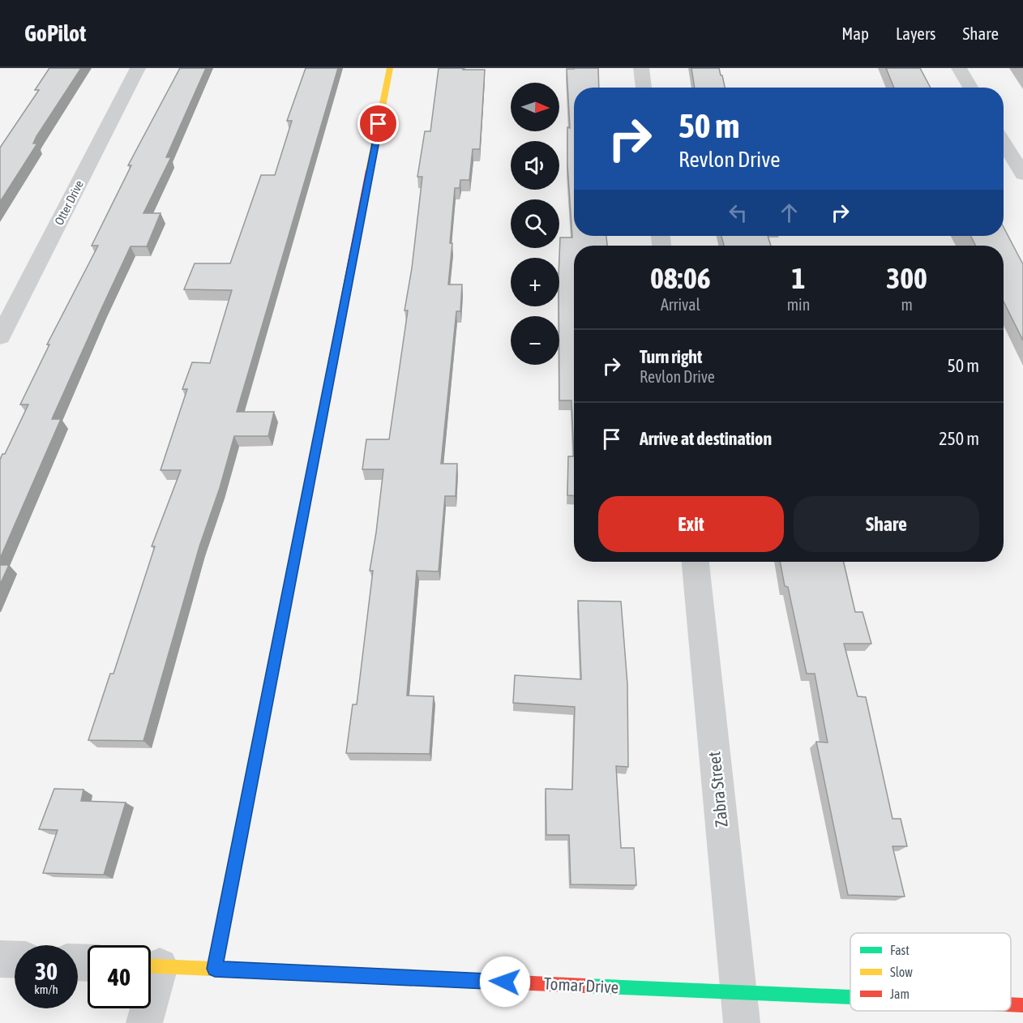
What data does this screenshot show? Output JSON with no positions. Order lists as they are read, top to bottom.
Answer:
{
  "streets": {
    "street": ["Otter Drive", "Zabra Street", "Tomar Drive"]
  },
  "crossings": [
    ["Zabra Street", "Tomar Drive"]
  ],
  "legend": ["Fast", "Slow", "Jam"],
  "north": "right",
  "page": {
    "header": "GoPilot",
    "nav": ["Map", "Layers", "Share"],
    "map_buttons": ["+", "−"],
    "turn": ["50 m", "Revlon Drive"],
    "eta": [
      "08:06",
      "Arrival",
      "1",
      "min",
      "300",
      "m"
    ],
    "list": [
      {
        "name": "Turn right",
        "note": "Revlon Drive",
        "value": "50 m"
      },
      {
        "name": "Arrive at destination",
        "value": "250 m"
      }
    ],
    "buttons": ["Exit", "Share"],
    "speed": "30 km/h",
    "limit": "40"
  }
}
